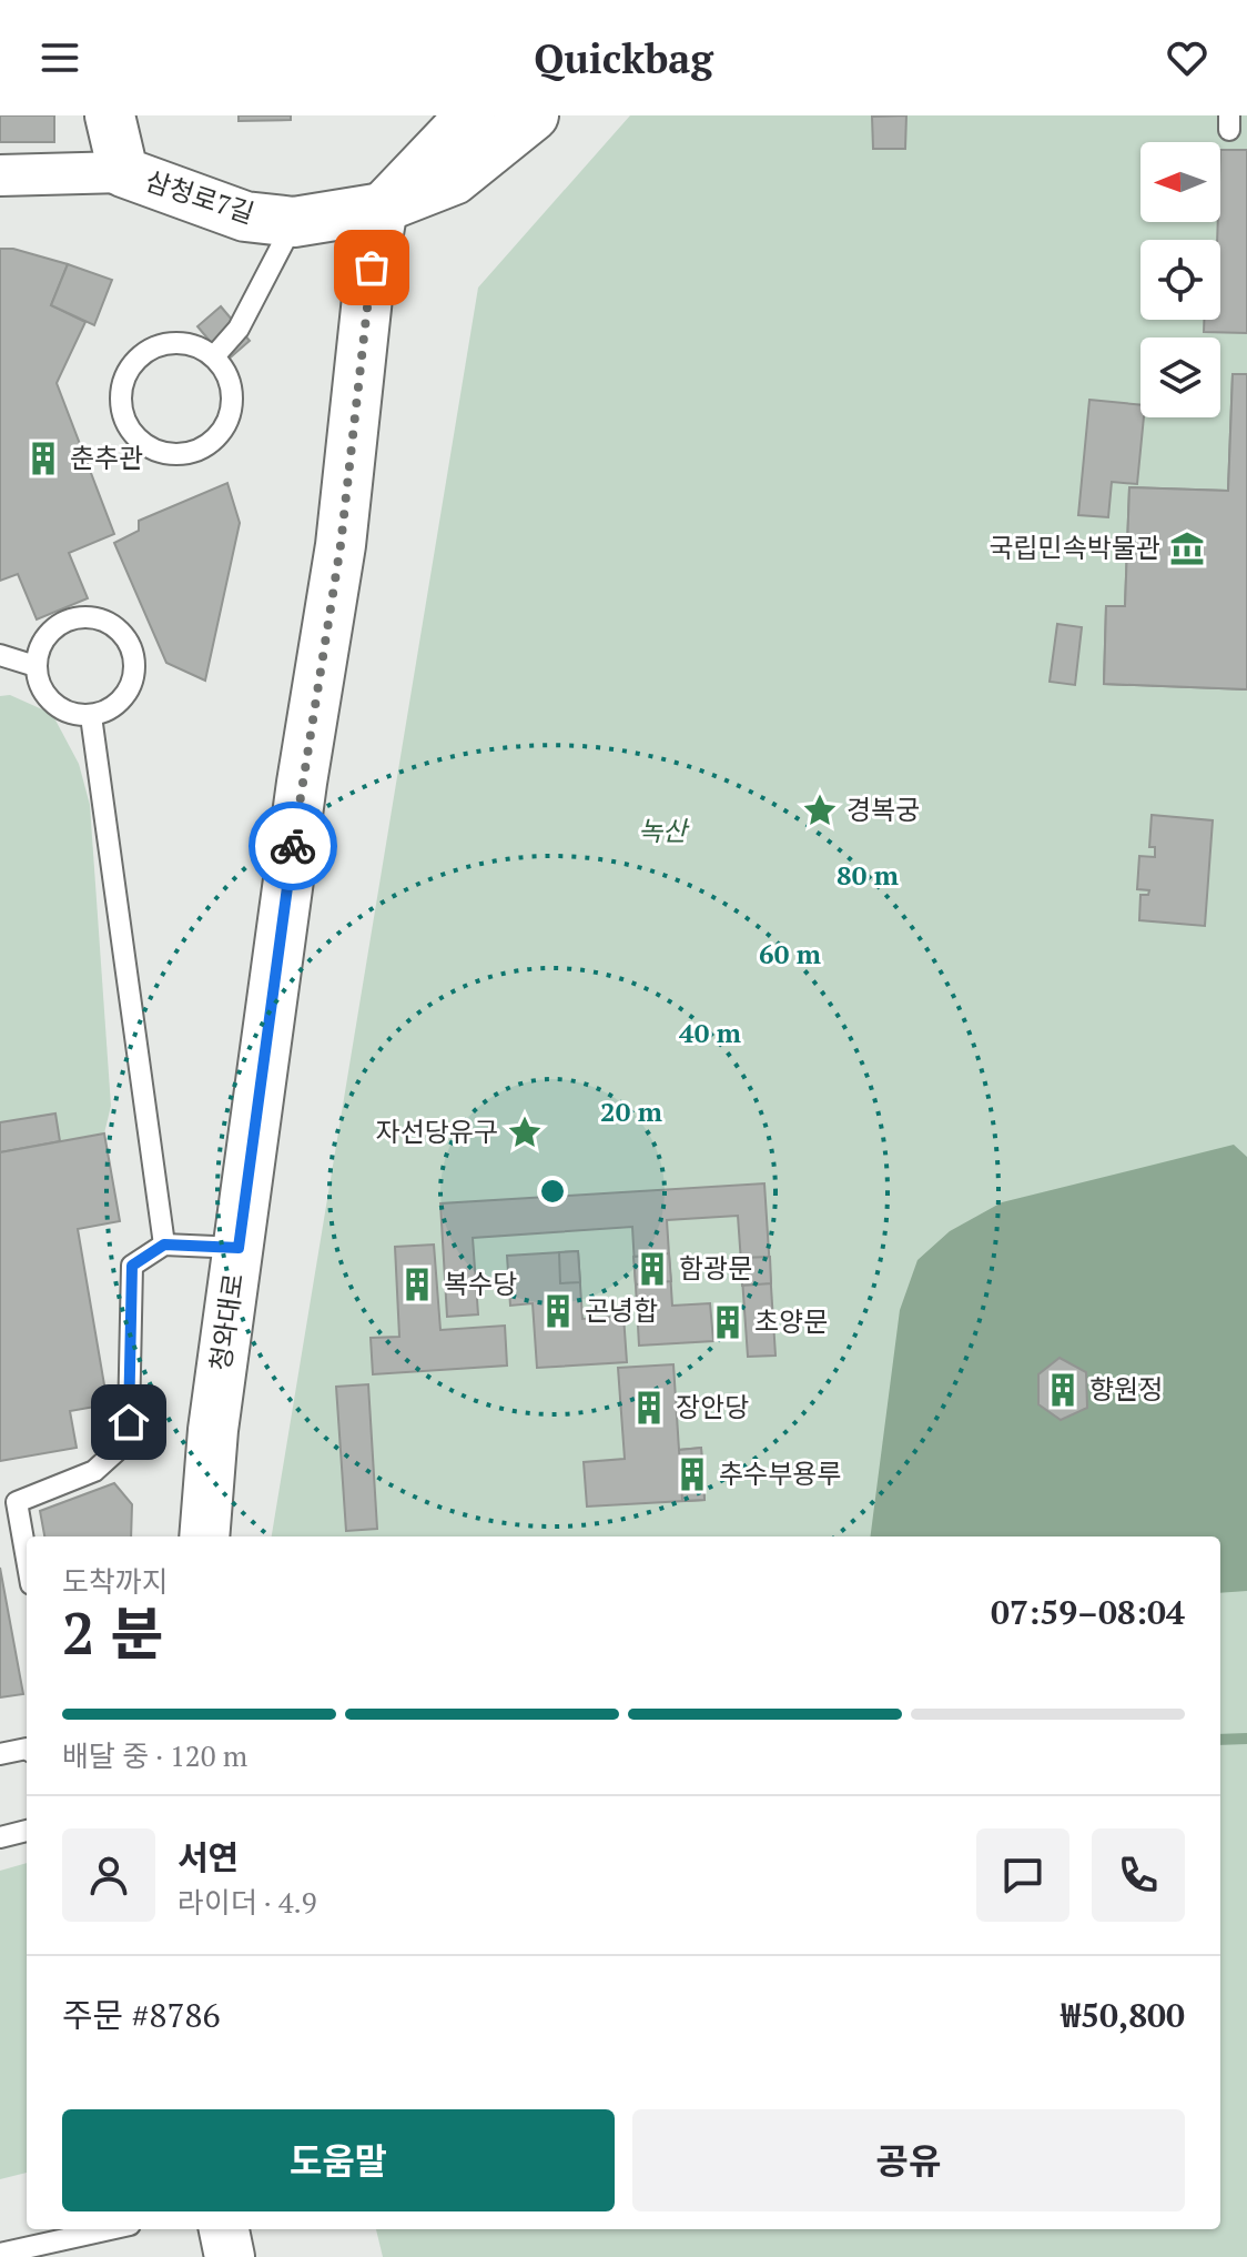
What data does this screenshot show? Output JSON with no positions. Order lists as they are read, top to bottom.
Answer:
{
  "streets": {
    "street": ["삼청로7길", "청와대로"]
  },
  "crossings": [
    ["삼청로7길", "청와대로"]
  ],
  "parks": ["녹산"],
  "places": {
    "building": [
      "춘추관",
      "함광문",
      "복수당",
      "곤녕합",
      "초양문",
      "향원정",
      "장안당",
      "추수부용루"
    ],
    "museum": ["국립민속박물관"],
    "place": ["경복궁", "자선당유구"]
  },
  "north": "left",
  "page": {
    "header": "Quickbag",
    "heading": ["2 분", "도착까지", "07:59–08:04"],
    "panel": [
      "서연",
      "라이더 · 4.9",
      "주문 #8786",
      "₩50,800"
    ],
    "bar": "배달 중 · 120 m",
    "buttons": ["도움말", "공유"]
  },
  "rings": [
    "80 m",
    "60 m",
    "40 m",
    "20 m"
  ]
}
